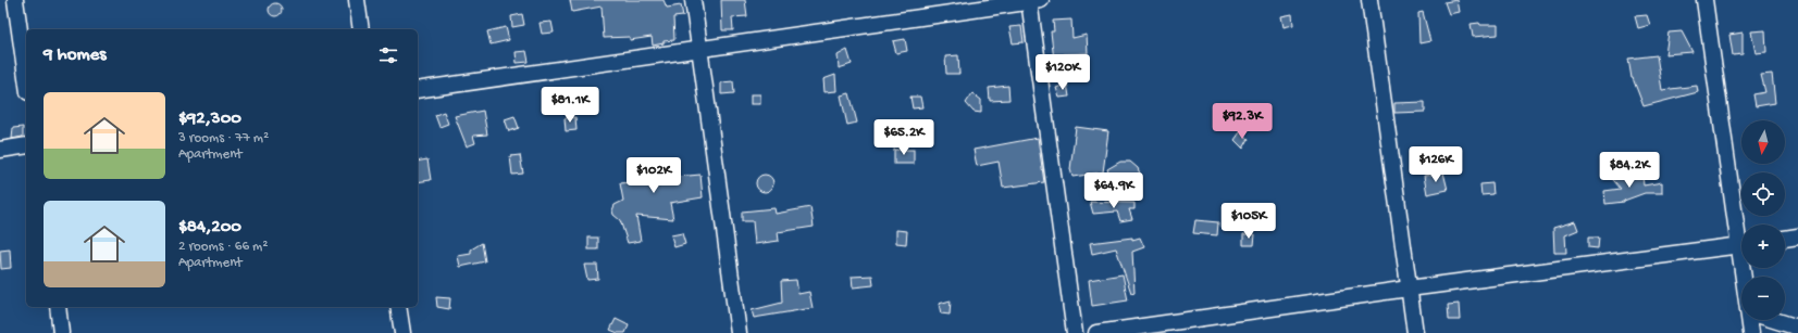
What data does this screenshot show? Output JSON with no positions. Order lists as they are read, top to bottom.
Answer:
{
  "north": "bottom",
  "page": {
    "heading": "9 homes",
    "price": [
      "$120K",
      "$81.1K",
      "$92.3K",
      "$65.2K",
      "$126K",
      "$84.2K",
      "$102K",
      "$64.9K",
      "$105K"
    ],
    "list": [
      {
        "name": "$92,300",
        "note": "3 rooms · 77 m² · Apartment"
      },
      {
        "name": "$84,200",
        "note": "2 rooms · 66 m² · Apartment"
      }
    ],
    "map_buttons": ["+", "−"]
  }
}
